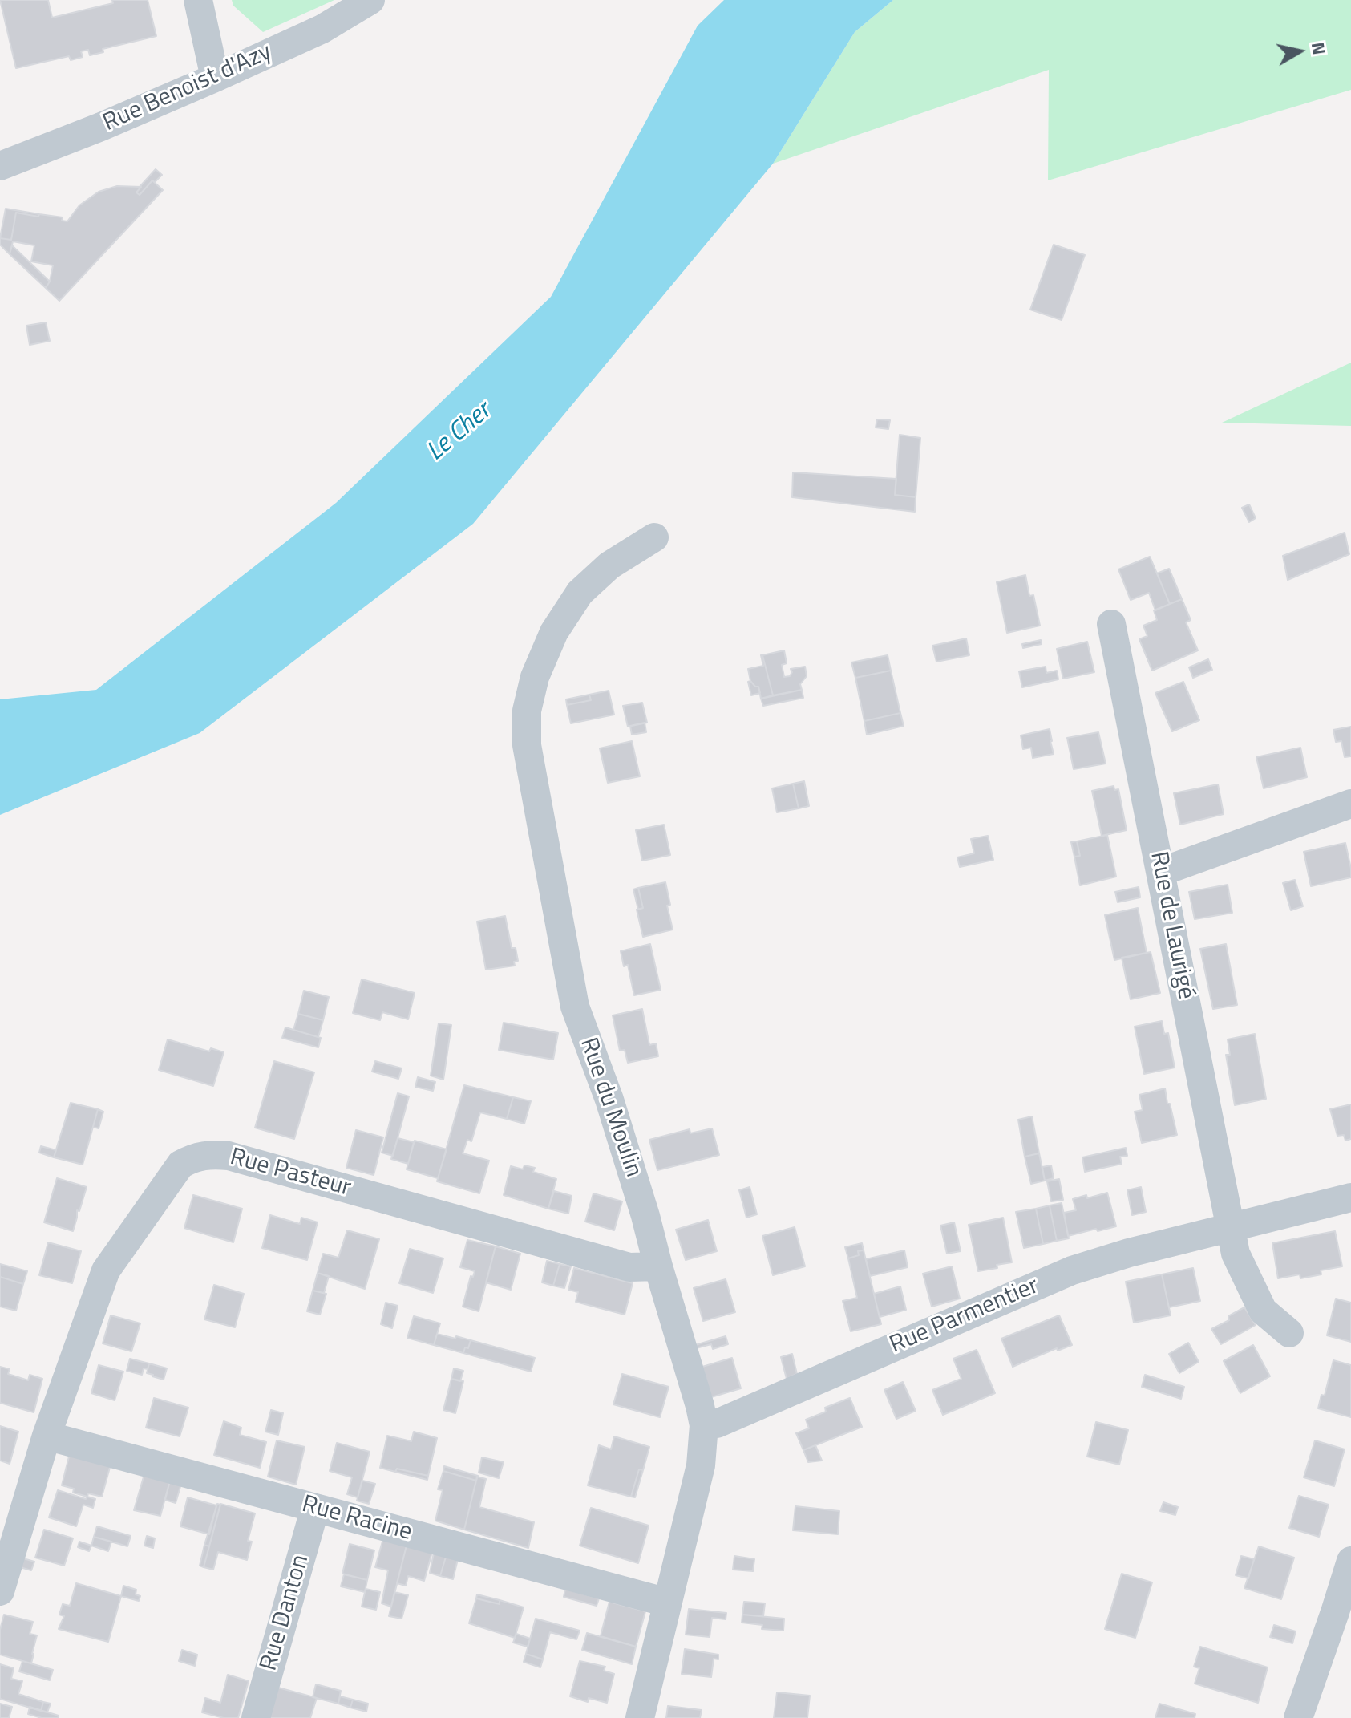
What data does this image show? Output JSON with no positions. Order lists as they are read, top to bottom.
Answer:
{
  "streets": {
    "street": [
      "Rue Benoist d'Azy",
      "Rue de Laurigé",
      "Rue du Moulin",
      "Rue Pasteur",
      "Rue Parmentier",
      "Rue Racine",
      "Rue Danton"
    ]
  },
  "crossings": [
    ["Rue de Laurigé", "Rue Parmentier"],
    ["Rue du Moulin", "Rue Pasteur"],
    ["Rue du Moulin", "Rue Parmentier"],
    ["Rue du Moulin", "Rue Racine"],
    ["Rue Pasteur", "Rue Racine"],
    ["Rue Racine", "Rue Danton"]
  ],
  "water": ["Le Cher"],
  "north": "right"
}
